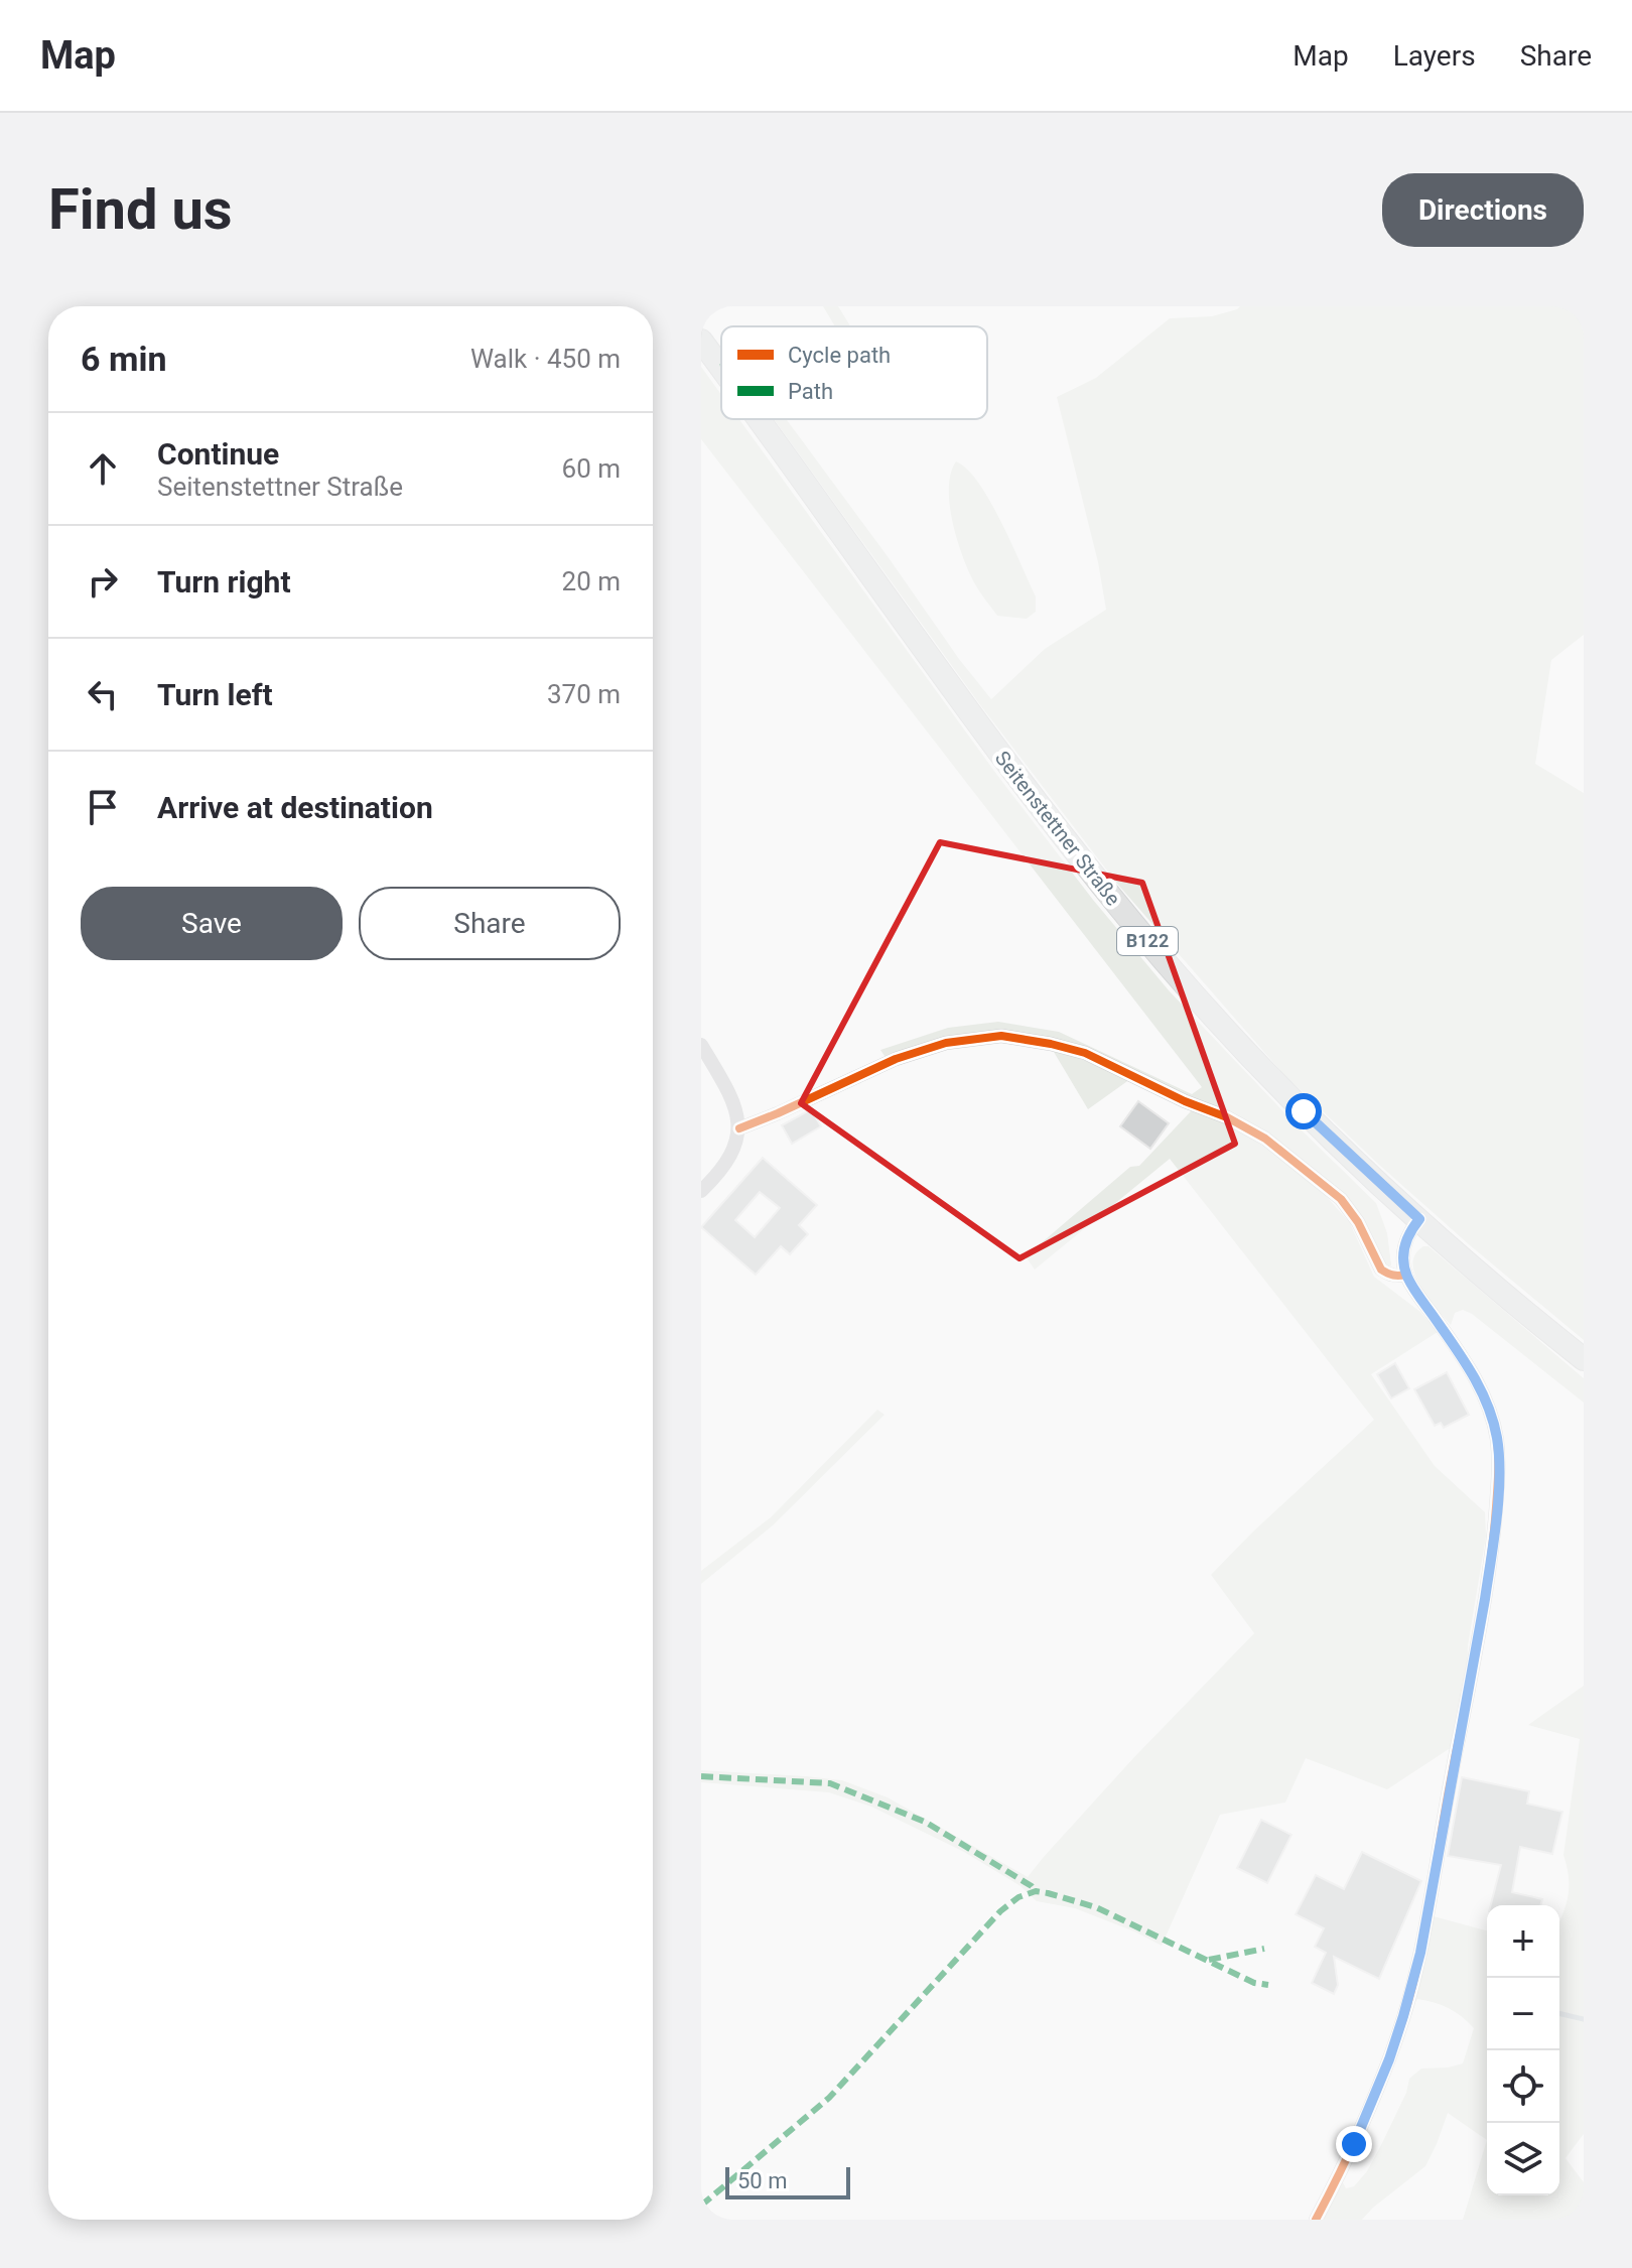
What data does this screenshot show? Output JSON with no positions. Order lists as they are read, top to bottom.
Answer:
{
  "streets": {
    "main road": ["Seitenstettner Straße", "B122"]
  },
  "legend": ["Cycle path", "Path"],
  "scale_bar": "50 m",
  "page": {
    "header": "Map",
    "nav": ["Map", "Layers", "Share"],
    "buttons": [
      "Directions",
      ["Save", "Share"]
    ],
    "title": "Find us",
    "heading": ["6 min", "Walk · 450 m"],
    "list": [
      ["Continue", "Seitenstettner Straße", "60 m"],
      ["Turn right", "20 m"],
      ["Turn left", "370 m"],
      "Arrive at destination"
    ],
    "map_buttons": ["+", "−"],
    "scale": "50 m"
  }
}
